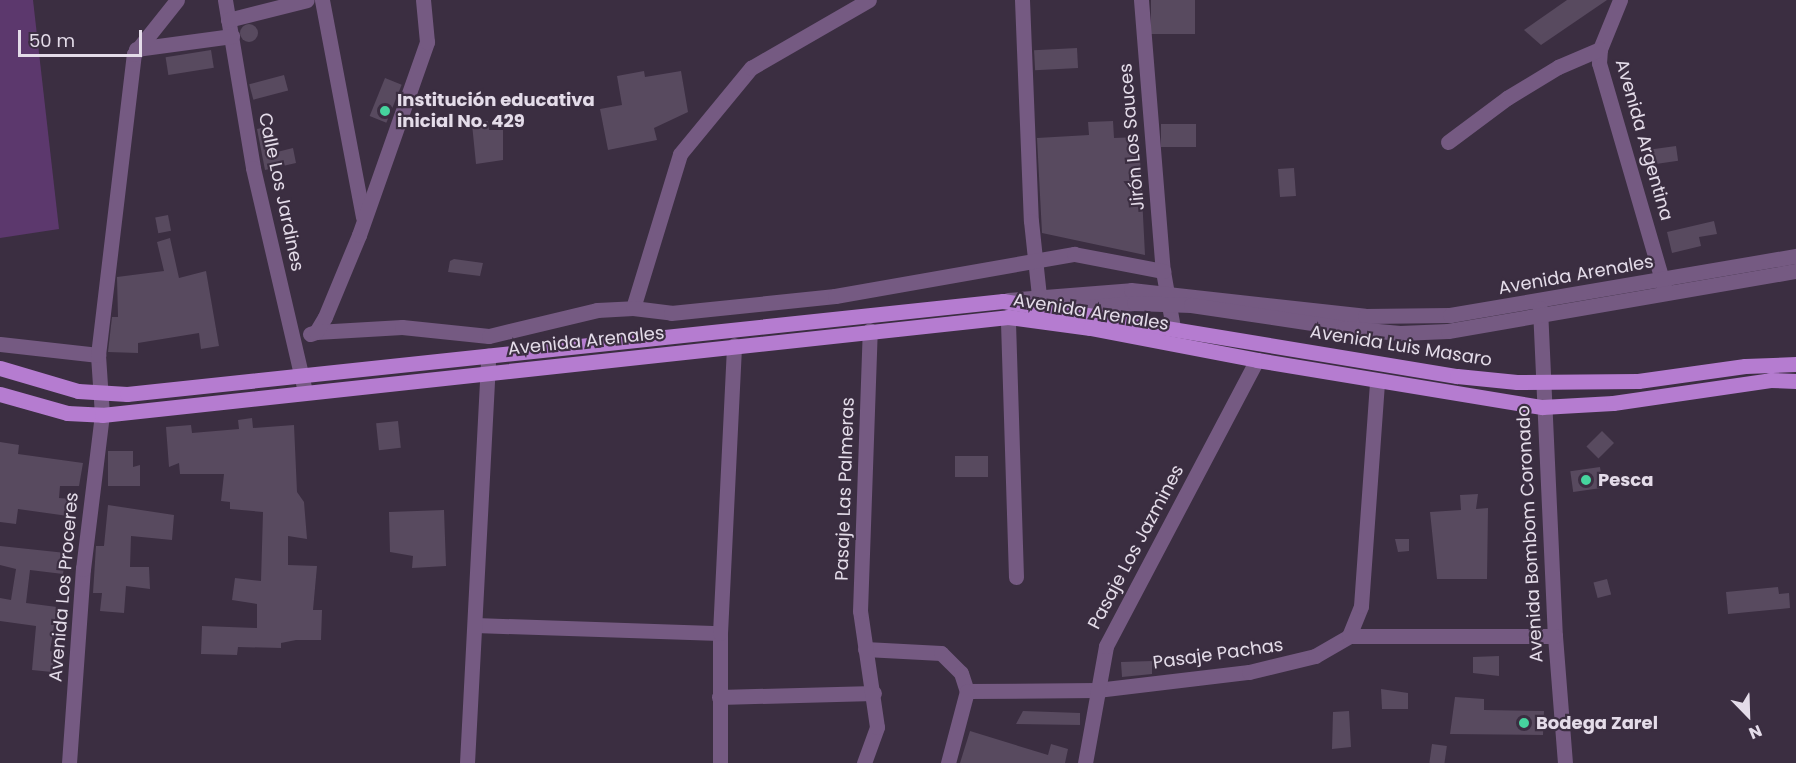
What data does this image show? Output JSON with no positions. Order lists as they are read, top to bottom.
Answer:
{
  "streets": {
    "main road": ["Avenida Arenales", "Avenida Luis Masaro"],
    "street": [
      "Jirón Los Sauces",
      "Avenida Argentina",
      "Calle Los Jardines",
      "Pasaje Las Palmeras",
      "Avenida Bombom Coronado",
      "Pasaje Los Jazmines",
      "Avenida Los Proceres",
      "Pasaje Pachas"
    ]
  },
  "crossings": [
    ["Jirón Los Sauces", "Avenida Arenales"],
    ["Avenida Argentina", "Avenida Arenales"],
    ["Calle Los Jardines", "Avenida Arenales"],
    ["Avenida Arenales", "Avenida Luis Masaro"],
    ["Avenida Arenales", "Pasaje Las Palmeras"],
    ["Avenida Arenales", "Avenida Los Proceres"],
    ["Avenida Luis Masaro", "Avenida Bombom Coronado"],
    ["Avenida Luis Masaro", "Pasaje Los Jazmines"],
    ["Pasaje Los Jazmines", "Pasaje Pachas"]
  ],
  "places": ["Institución educativa inicial No. 429", "Pesca", "Bodega Zarel"],
  "scale_bar": "50 m",
  "north": "bottom right"
}
